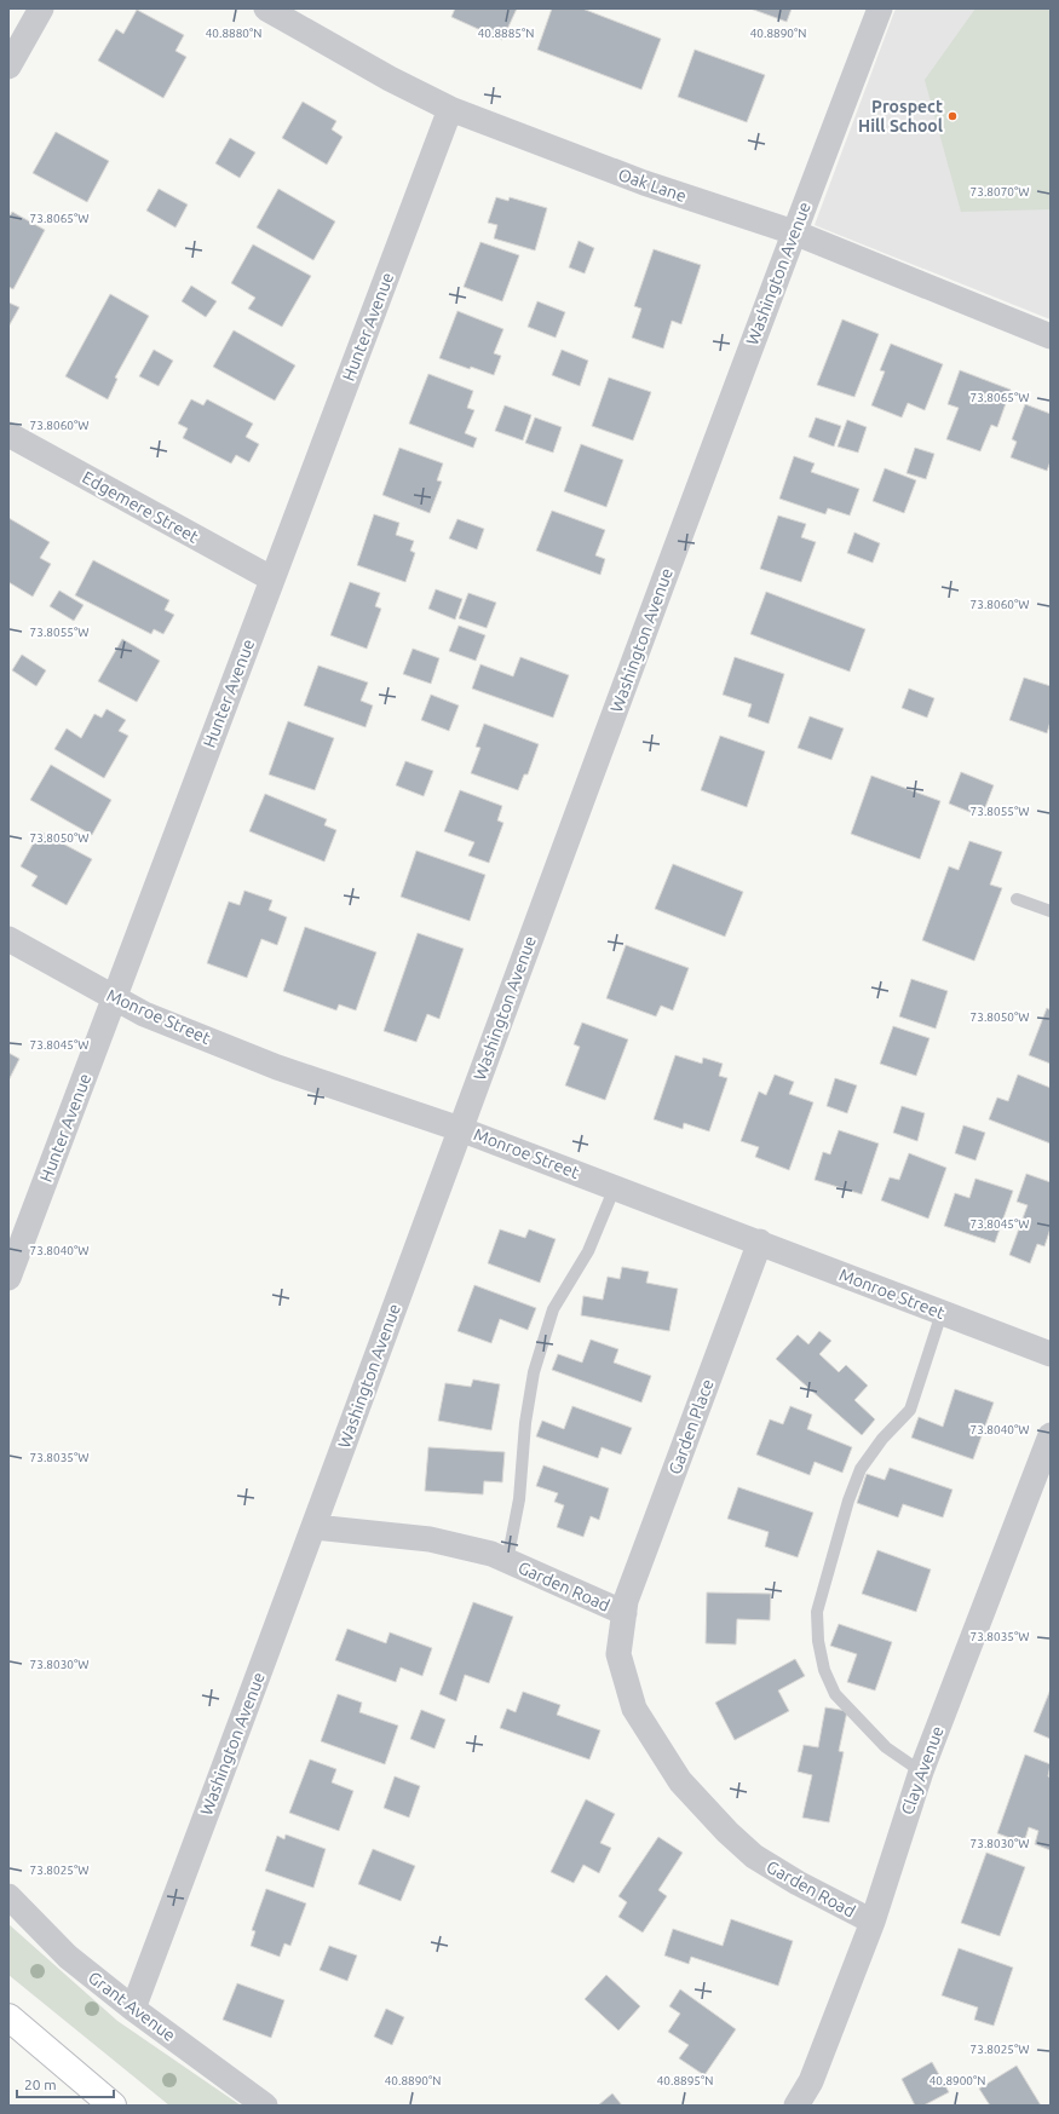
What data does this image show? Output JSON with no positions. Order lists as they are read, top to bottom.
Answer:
{
  "streets": {
    "street": [
      "Oak Lane",
      "Washington Avenue",
      "Hunter Avenue",
      "Edgemere Street",
      "Monroe Street",
      "Garden Place",
      "Garden Road",
      "Clay Avenue",
      "Grant Avenue"
    ]
  },
  "crossings": [
    ["Oak Lane", "Washington Avenue"],
    ["Oak Lane", "Hunter Avenue"],
    ["Washington Avenue", "Monroe Street"],
    ["Washington Avenue", "Garden Road"],
    ["Washington Avenue", "Grant Avenue"],
    ["Hunter Avenue", "Edgemere Street"],
    ["Hunter Avenue", "Monroe Street"],
    ["Monroe Street", "Garden Place"],
    ["Garden Place", "Garden Road"],
    ["Garden Road", "Clay Avenue"]
  ],
  "places": ["Prospect Hill School"],
  "scale_bar": "20 m",
  "coordinates": [
    "40.8885°N",
    "40.8890°N",
    "40.8880°N",
    "73.8070°W",
    "73.8065°W",
    "73.8060°W",
    "73.8055°W",
    "73.8050°W",
    "73.8045°W",
    "73.8040°W",
    "73.8035°W",
    "73.8030°W",
    "73.8025°W",
    "40.8895°N",
    "40.8900°N"
  ]
}
